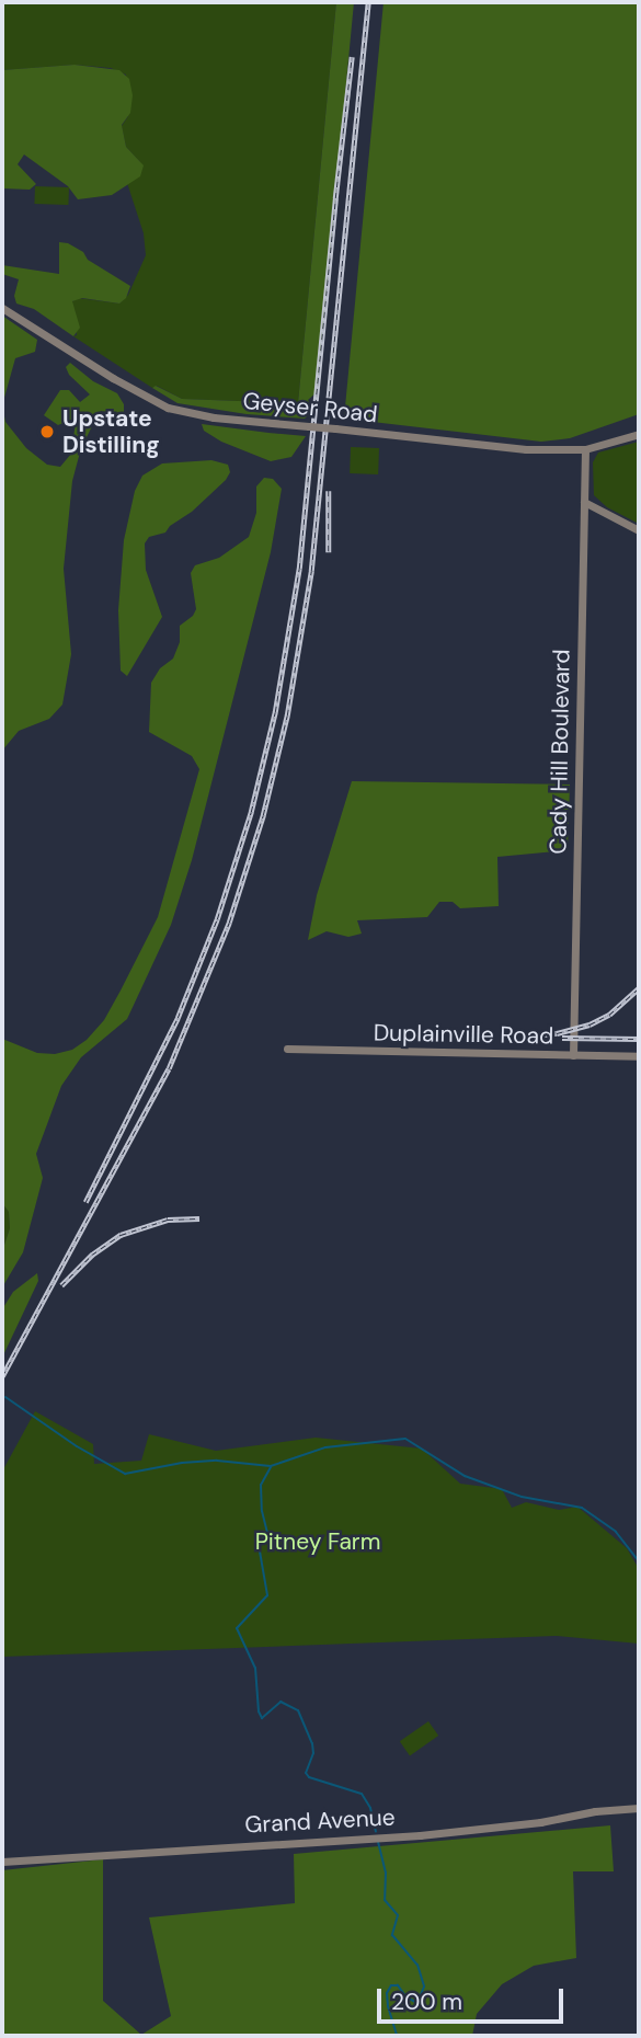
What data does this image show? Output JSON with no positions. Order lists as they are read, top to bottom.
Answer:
{
  "streets": {
    "street": [
      "Geyser Road",
      "Cady Hill Boulevard",
      "Duplainville Road",
      "Grand Avenue"
    ]
  },
  "crossings": [
    ["Geyser Road", "Cady Hill Boulevard"],
    ["Cady Hill Boulevard", "Duplainville Road"]
  ],
  "parks": ["Pitney Farm"],
  "places": ["Upstate Distilling"],
  "scale_bar": "200 m"
}
